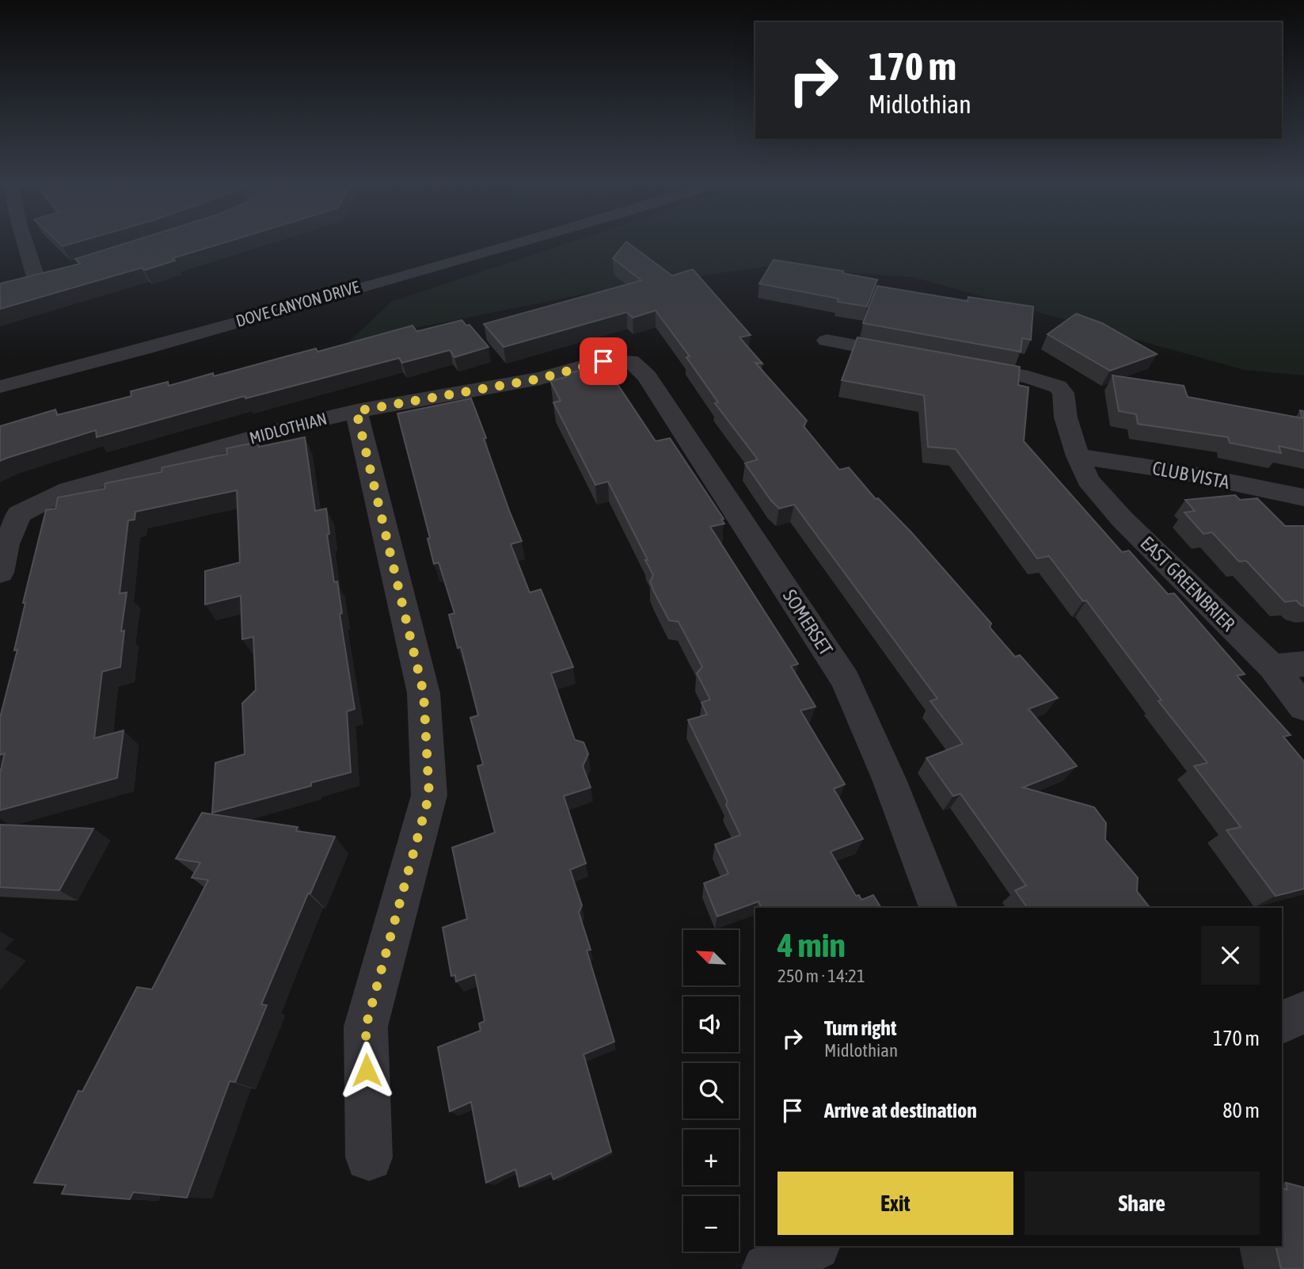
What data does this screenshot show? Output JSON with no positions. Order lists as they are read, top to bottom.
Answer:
{
  "streets": {
    "street": [
      "DOVE CANYON DRIVE",
      "MIDLOTHIAN",
      "CLUB VISTA",
      "EAST GREENBRIER",
      "SOMERSET"
    ]
  },
  "crossings": [
    ["MIDLOTHIAN", "SOMERSET"],
    ["CLUB VISTA", "EAST GREENBRIER"]
  ],
  "north": "top left",
  "page": {
    "turn": ["170 m", "Midlothian"],
    "heading": ["4 min", "250 m · 14:21"],
    "map_buttons": ["+", "−"],
    "list": [
      {
        "name": "Turn right",
        "note": "Midlothian",
        "value": "170 m"
      },
      {
        "name": "Arrive at destination",
        "value": "80 m"
      }
    ],
    "buttons": ["Exit", "Share"]
  }
}
